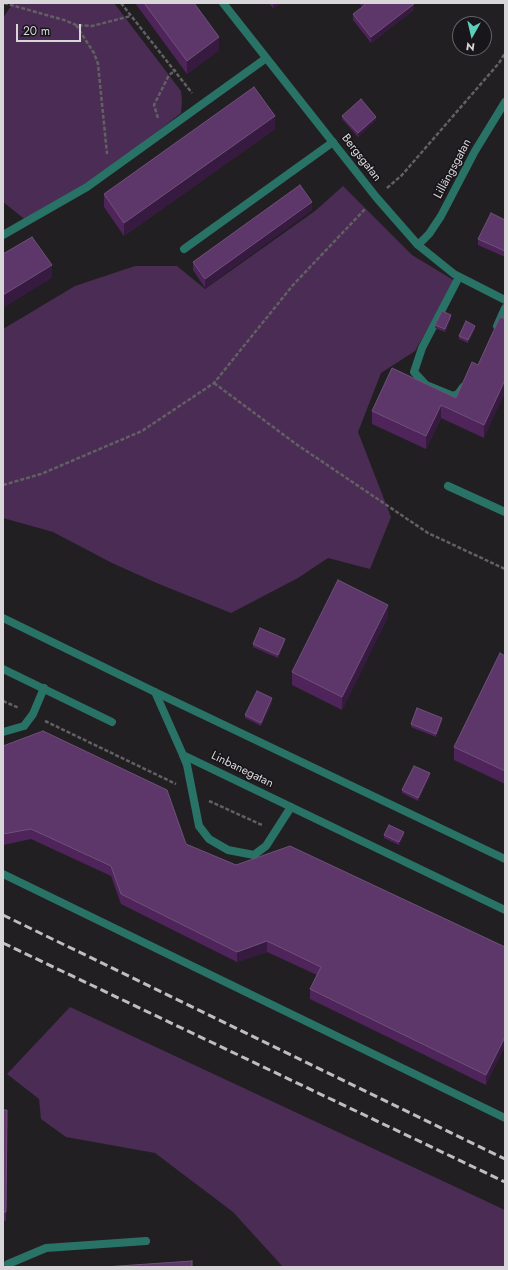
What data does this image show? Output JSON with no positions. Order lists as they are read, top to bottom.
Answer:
{
  "streets": {
    "street": ["Bergsgatan", "Lillängsgatan", "Linbanegatan"]
  },
  "crossings": [
    ["Bergsgatan", "Lillängsgatan"]
  ],
  "scale_bar": "20 m",
  "north": "bottom"
}
